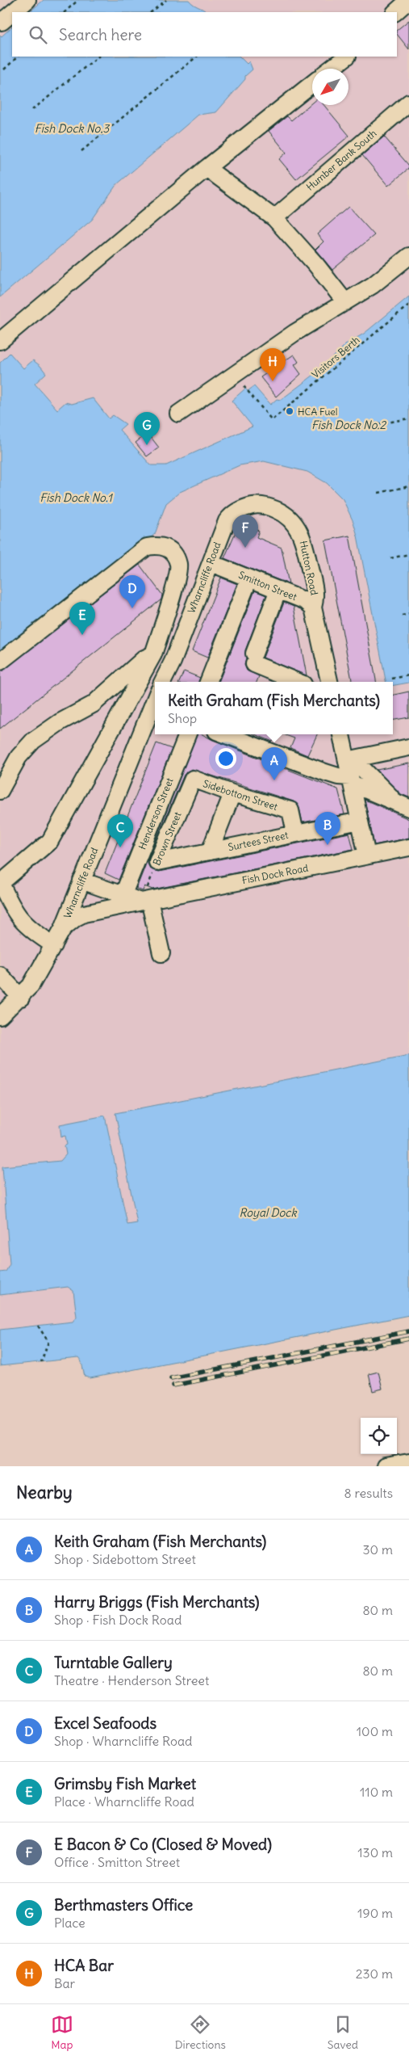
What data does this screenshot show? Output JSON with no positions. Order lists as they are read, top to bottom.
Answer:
{
  "streets": {
    "street": [
      "Humber Bank South",
      "Hutton Road",
      "Wharncliffe Road",
      "Smitton Street",
      "Sidebottom Street",
      "Henderson Street",
      "Brown Street",
      "Surtees Street",
      "Fish Dock Road"
    ],
    "path": ["Visitors Berth"]
  },
  "crossings": [
    ["Hutton Road", "Wharncliffe Road"],
    ["Hutton Road", "Smitton Street"],
    ["Wharncliffe Road", "Fish Dock Road"],
    ["Sidebottom Street", "Brown Street"],
    ["Sidebottom Street", "Surtees Street"],
    ["Henderson Street", "Fish Dock Road"],
    ["Brown Street", "Surtees Street"],
    ["Brown Street", "Fish Dock Road"]
  ],
  "water": [
    "Fish Dock No.3",
    "Fish Dock No.2",
    "Fish Dock No.1",
    "Royal Dock"
  ],
  "places": ["HCA Fuel"],
  "north": "bottom left",
  "page": {
    "search": "Search here",
    "pins": [
      "H",
      "G",
      "F",
      "D",
      "E",
      "A",
      "B",
      "C"
    ],
    "popup": ["Keith Graham (Fish Merchants)", "Shop"],
    "heading": ["Nearby", "8 results"],
    "list": [
      {
        "mark": "A",
        "name": "Keith Graham (Fish Merchants)",
        "note": "Shop · Sidebottom Street",
        "value": "30 m"
      },
      {
        "mark": "B",
        "name": "Harry Briggs (Fish Merchants)",
        "note": "Shop · Fish Dock Road",
        "value": "80 m"
      },
      {
        "mark": "C",
        "name": "Turntable Gallery",
        "note": "Theatre · Henderson Street",
        "value": "80 m"
      },
      {
        "mark": "D",
        "name": "Excel Seafoods",
        "note": "Shop · Wharncliffe Road",
        "value": "100 m"
      },
      {
        "mark": "E",
        "name": "Grimsby Fish Market",
        "note": "Place · Wharncliffe Road",
        "value": "110 m"
      },
      {
        "mark": "F",
        "name": "E Bacon & Co (Closed & Moved)",
        "note": "Office · Smitton Street",
        "value": "130 m"
      },
      {
        "mark": "G",
        "name": "Berthmasters Office",
        "note": "Place",
        "value": "190 m"
      },
      {
        "mark": "H",
        "name": "HCA Bar",
        "note": "Bar",
        "value": "230 m"
      }
    ],
    "nav": ["Map", "Directions", "Saved"]
  }
}
